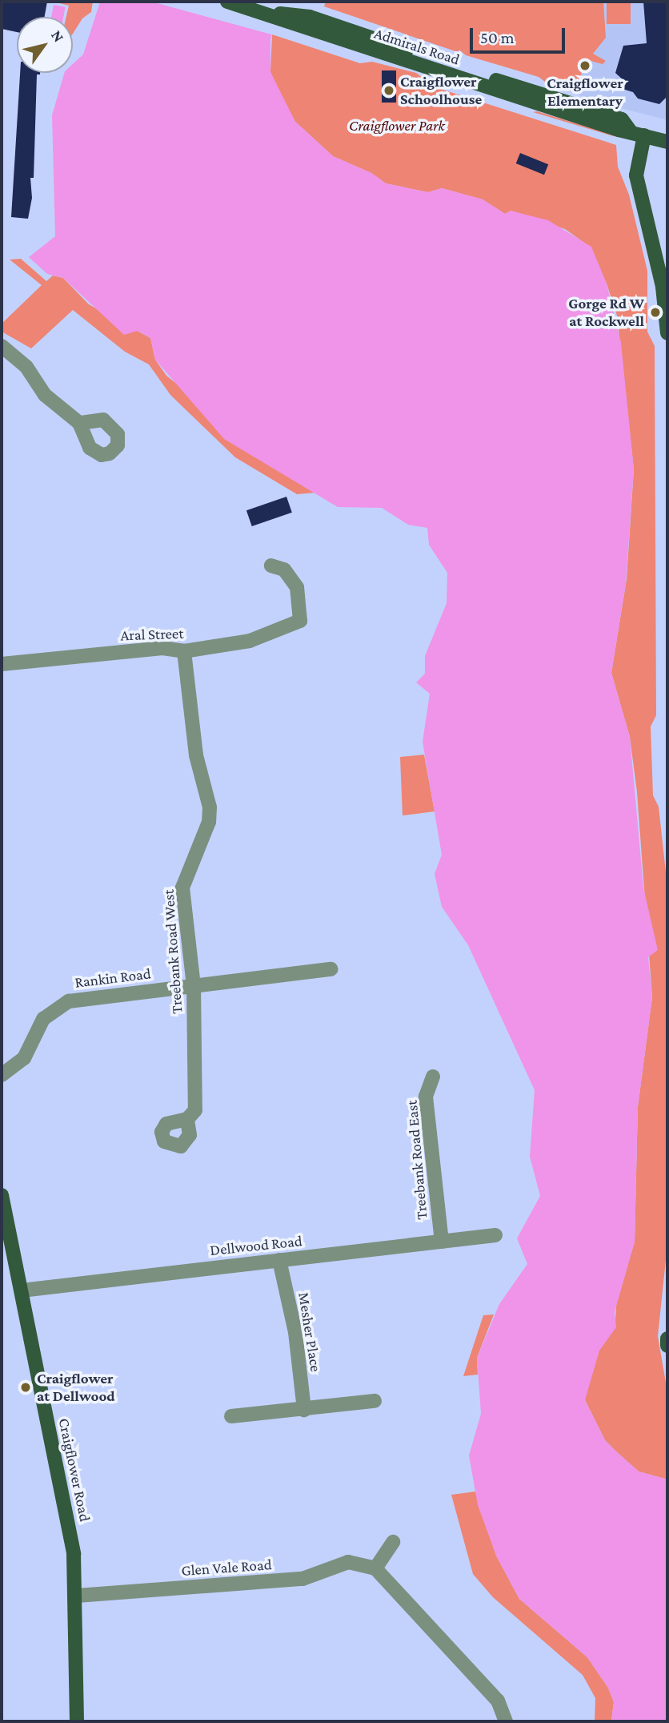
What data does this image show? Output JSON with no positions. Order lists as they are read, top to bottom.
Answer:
{
  "streets": {
    "main road": ["Admirals Road", "Craigflower Road"],
    "street": [
      "Aral Street",
      "Treebank Road West",
      "Rankin Road",
      "Treebank Road East",
      "Dellwood Road",
      "Mesher Place",
      "Glen Vale Road"
    ]
  },
  "crossings": [
    ["Aral Street", "Treebank Road West"],
    ["Treebank Road West", "Rankin Road"],
    ["Treebank Road East", "Dellwood Road"],
    ["Dellwood Road", "Mesher Place"],
    ["Dellwood Road", "Craigflower Road"],
    ["Craigflower Road", "Glen Vale Road"]
  ],
  "parks": ["Craigflower Park"],
  "places": [
    "Craigflower Elementary",
    "Craigflower Schoolhouse",
    "Gorge Rd W at Rockwell",
    "Craigflower at Dellwood"
  ],
  "scale_bar": "50 m",
  "north": "top right"
}
